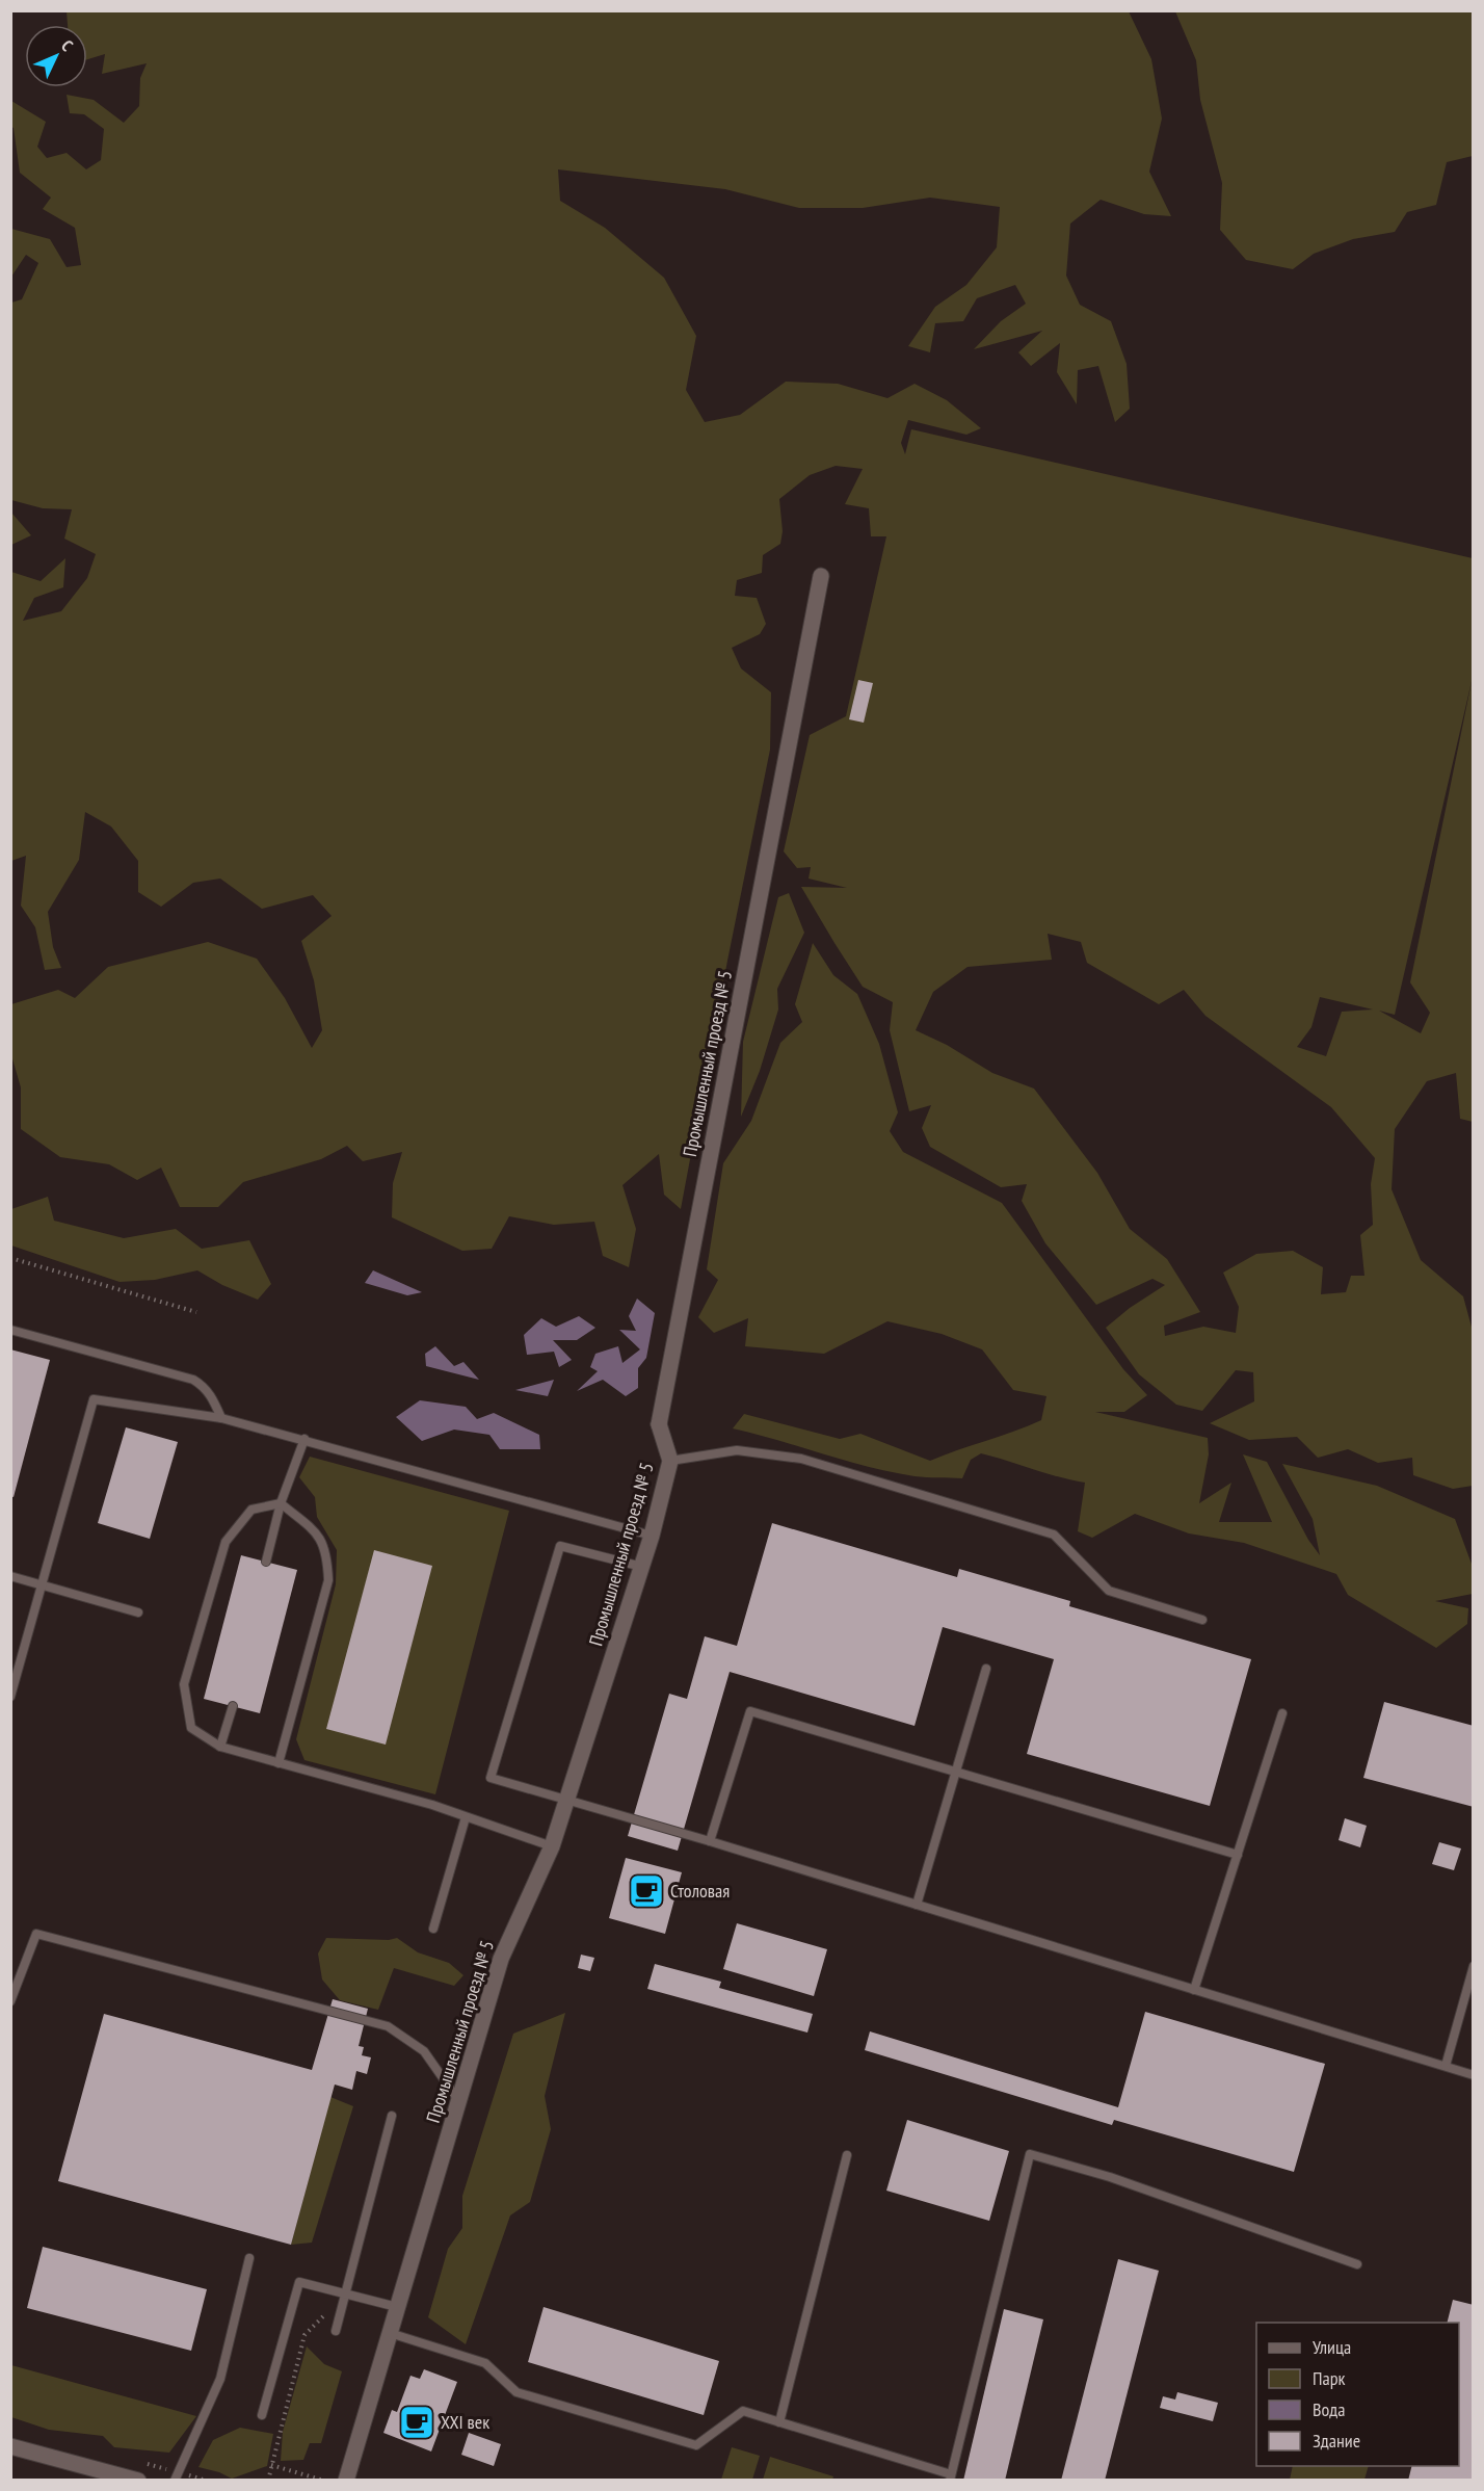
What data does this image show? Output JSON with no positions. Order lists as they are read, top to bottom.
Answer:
{
  "streets": {
    "street": ["Промышленный проезд № 5"]
  },
  "places": {
    "cafe": ["Столовая", "XXI век"]
  },
  "legend": [
    "Улица",
    "Парк",
    "Вода",
    "Здание"
  ],
  "north": "top right"
}
